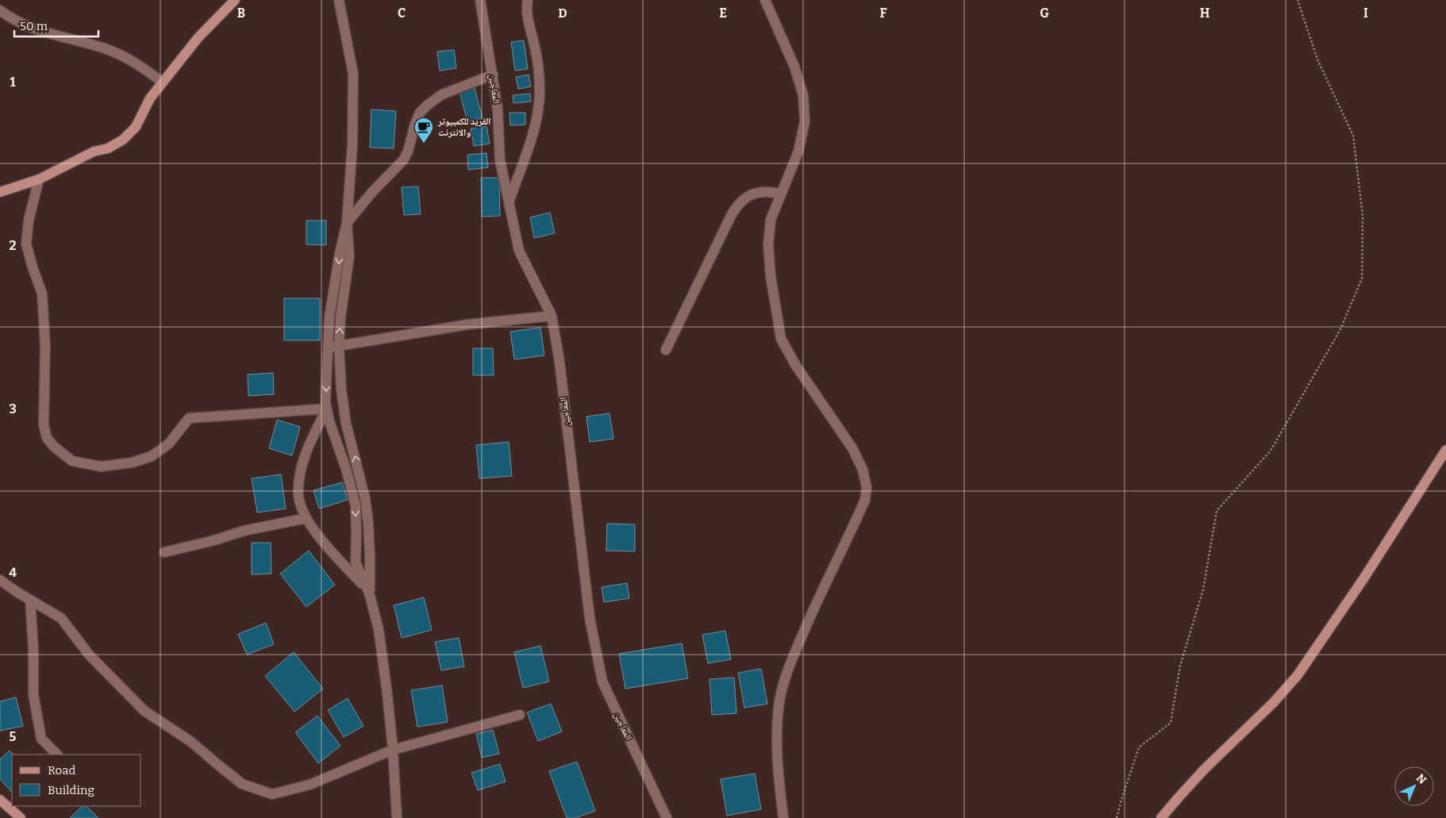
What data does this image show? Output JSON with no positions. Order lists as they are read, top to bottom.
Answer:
{
  "streets": {
    "street": ["المعاجين"]
  },
  "places": {
    "cafe": ["الفريد للكمبيوتر والانترنت"]
  },
  "legend": ["Road", "Building"],
  "scale_bar": "50 m",
  "north": "top right",
  "grid": {
    "columns": [
      "B",
      "C",
      "D",
      "E",
      "F",
      "G",
      "H",
      "I"
    ],
    "rows": [
      "1",
      "2",
      "3",
      "4",
      "5"
    ]
  }
}
